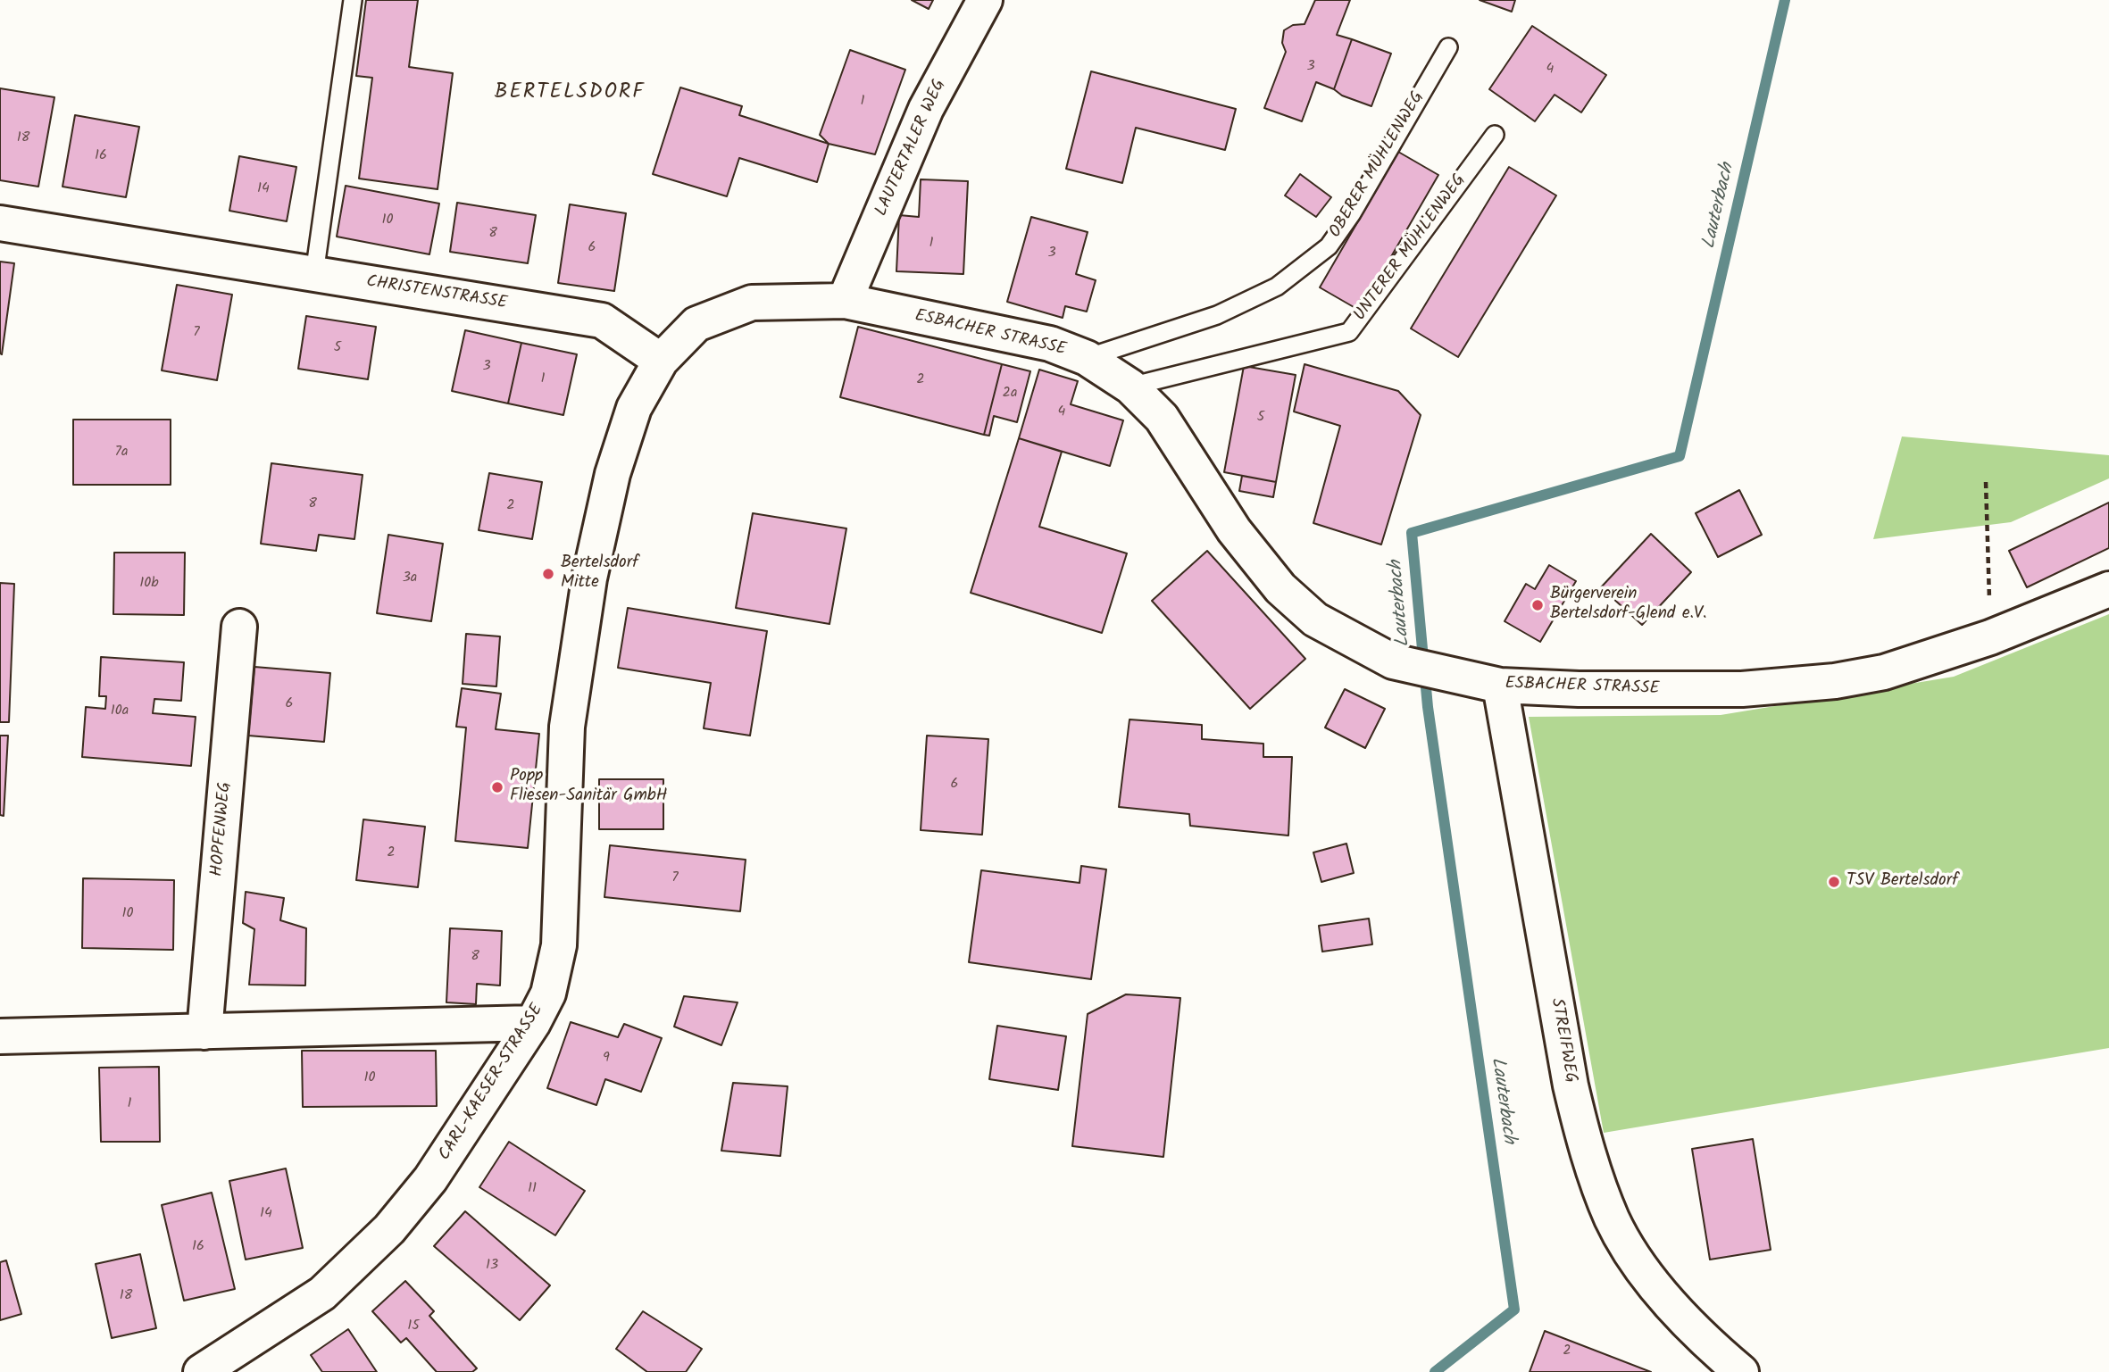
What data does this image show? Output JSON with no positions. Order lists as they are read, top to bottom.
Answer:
{
  "streets": {
    "street": [
      "LAUTERTALER WEG",
      "CHRISTENSTRASSE",
      "ESBACHER STRASSE",
      "HOPFENWEG",
      "STREIFWEG",
      "CARL-KAESER-STRASSE"
    ],
    "lane": ["OBERER MÜHLENWEG", "UNTERER MÜHLENWEG"]
  },
  "crossings": [
    ["LAUTERTALER WEG", "ESBACHER STRASSE"],
    ["OBERER MÜHLENWEG", "ESBACHER STRASSE"],
    ["UNTERER MÜHLENWEG", "ESBACHER STRASSE"],
    ["CHRISTENSTRASSE", "CARL-KAESER-STRASSE"],
    ["ESBACHER STRASSE", "STREIFWEG"]
  ],
  "districts": ["BERTELSDORF"],
  "water": ["Lauterbach"],
  "places": [
    "Bertelsdorf Mitte",
    "Bürgerverein Bertelsdorf-Glend e.V.",
    "Popp Fliesen-Sanitär GmbH",
    "TSV Bertelsdorf"
  ],
  "house_numbers": [
    "3",
    "4",
    "1",
    "18",
    "16",
    "14",
    "10",
    "8",
    "1",
    "6",
    "3",
    "7",
    "5",
    "3",
    "1",
    "2",
    "2a",
    "4",
    "5",
    "7a",
    "8",
    "2",
    "3a",
    "10b",
    "6",
    "10a",
    "6",
    "2",
    "7",
    "10",
    "8",
    "9",
    "10",
    "1",
    "11",
    "14",
    "16",
    "13",
    "18",
    "15",
    "2"
  ]
}
